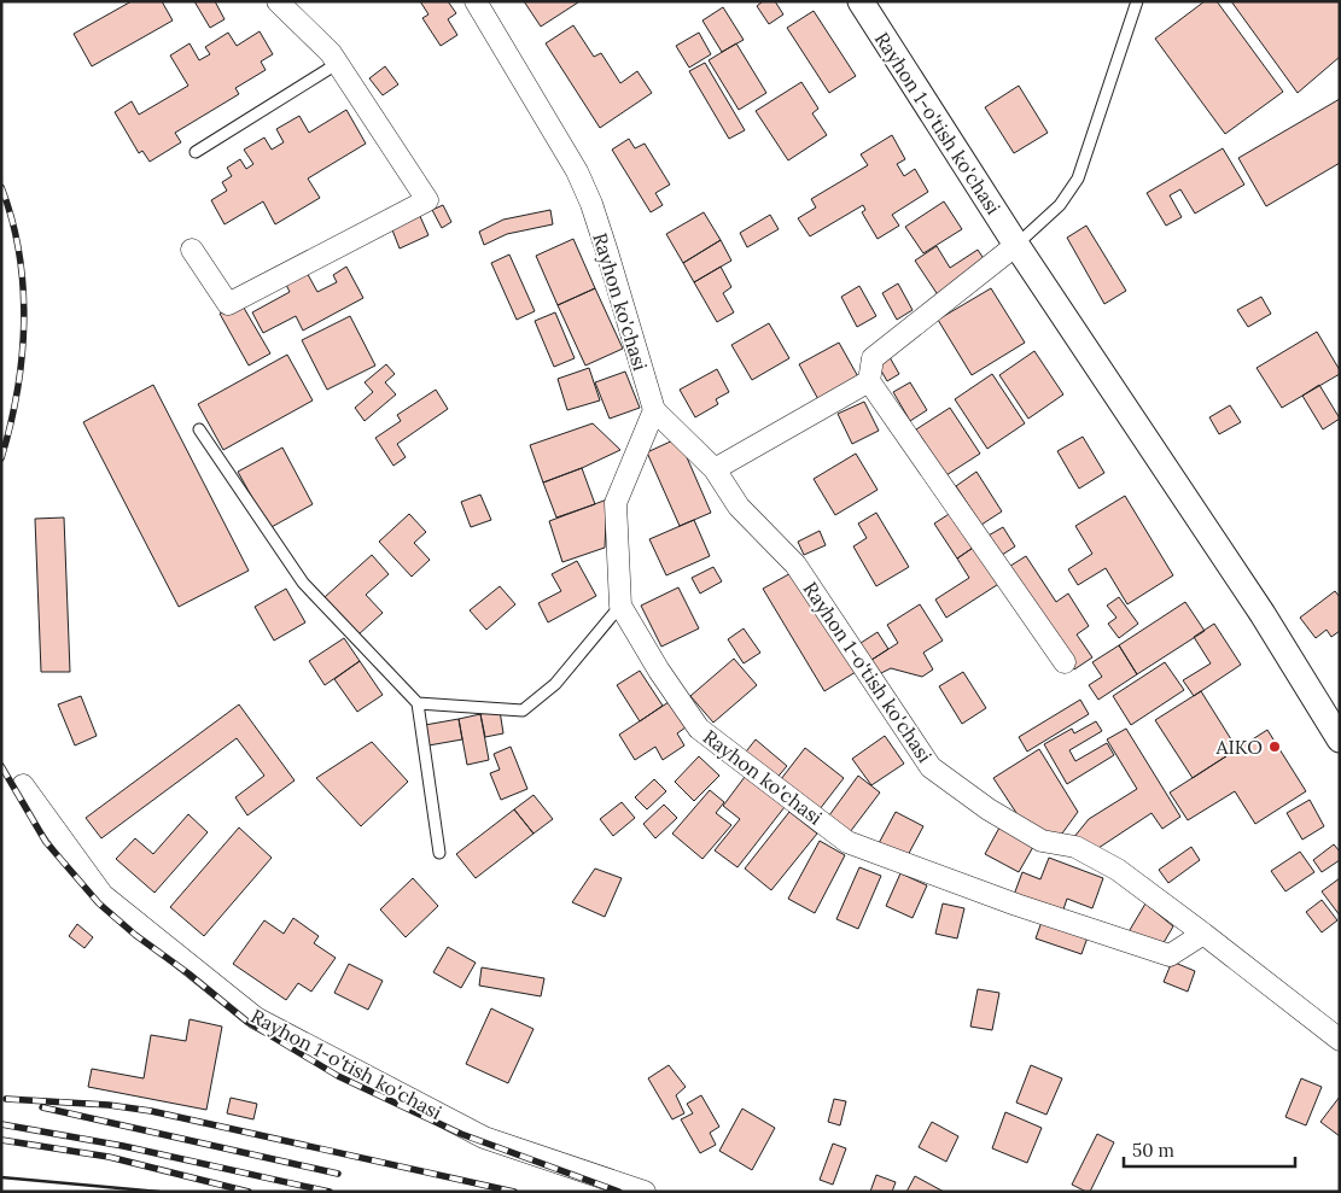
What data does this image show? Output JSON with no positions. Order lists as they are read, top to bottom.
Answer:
{
  "streets": {
    "street": ["Rayhon 1-o'tish ko'chasi", "Rayhon ko'chasi"]
  },
  "crossings": [
    ["Rayhon 1-o'tish ko'chasi", "Rayhon ko'chasi"]
  ],
  "places": ["AIKO"],
  "scale_bar": "50 m"
}
